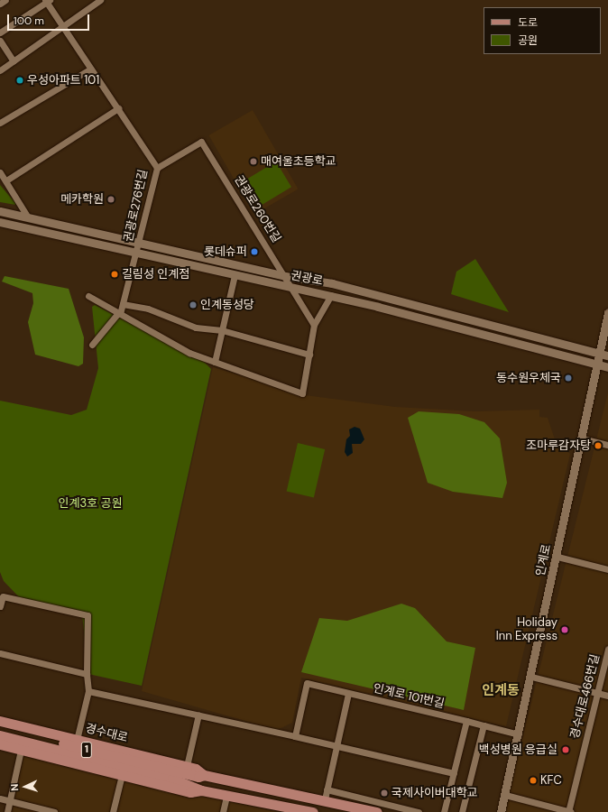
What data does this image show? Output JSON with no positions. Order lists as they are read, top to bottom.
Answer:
{
  "streets": {
    "main road": ["경수대로", "1"],
    "street": [
      "권광로276번길",
      "권광로260번길",
      "권광로",
      "인계로",
      "인계로 101번길",
      "경수대로466번길"
    ]
  },
  "crossings": [
    ["권광로276번길", "권광로260번길"],
    ["권광로276번길", "권광로"],
    ["권광로260번길", "권광로"],
    ["권광로", "인계로"],
    ["경수대로", "1"]
  ],
  "districts": ["인계동"],
  "parks": ["인계3호 공원"],
  "places": [
    "우성아파트 101",
    "매여울초등학교",
    "메카학원",
    "롯데슈퍼",
    "길림성 인계점",
    "인계동성당",
    "동수원우체국",
    "조마루감자탕",
    "Holiday Inn Express",
    "백성병원 응급실",
    "KFC",
    "국제사이버대학교"
  ],
  "legend": ["도로", "공원"],
  "scale_bar": "100 m",
  "north": "left"
}
